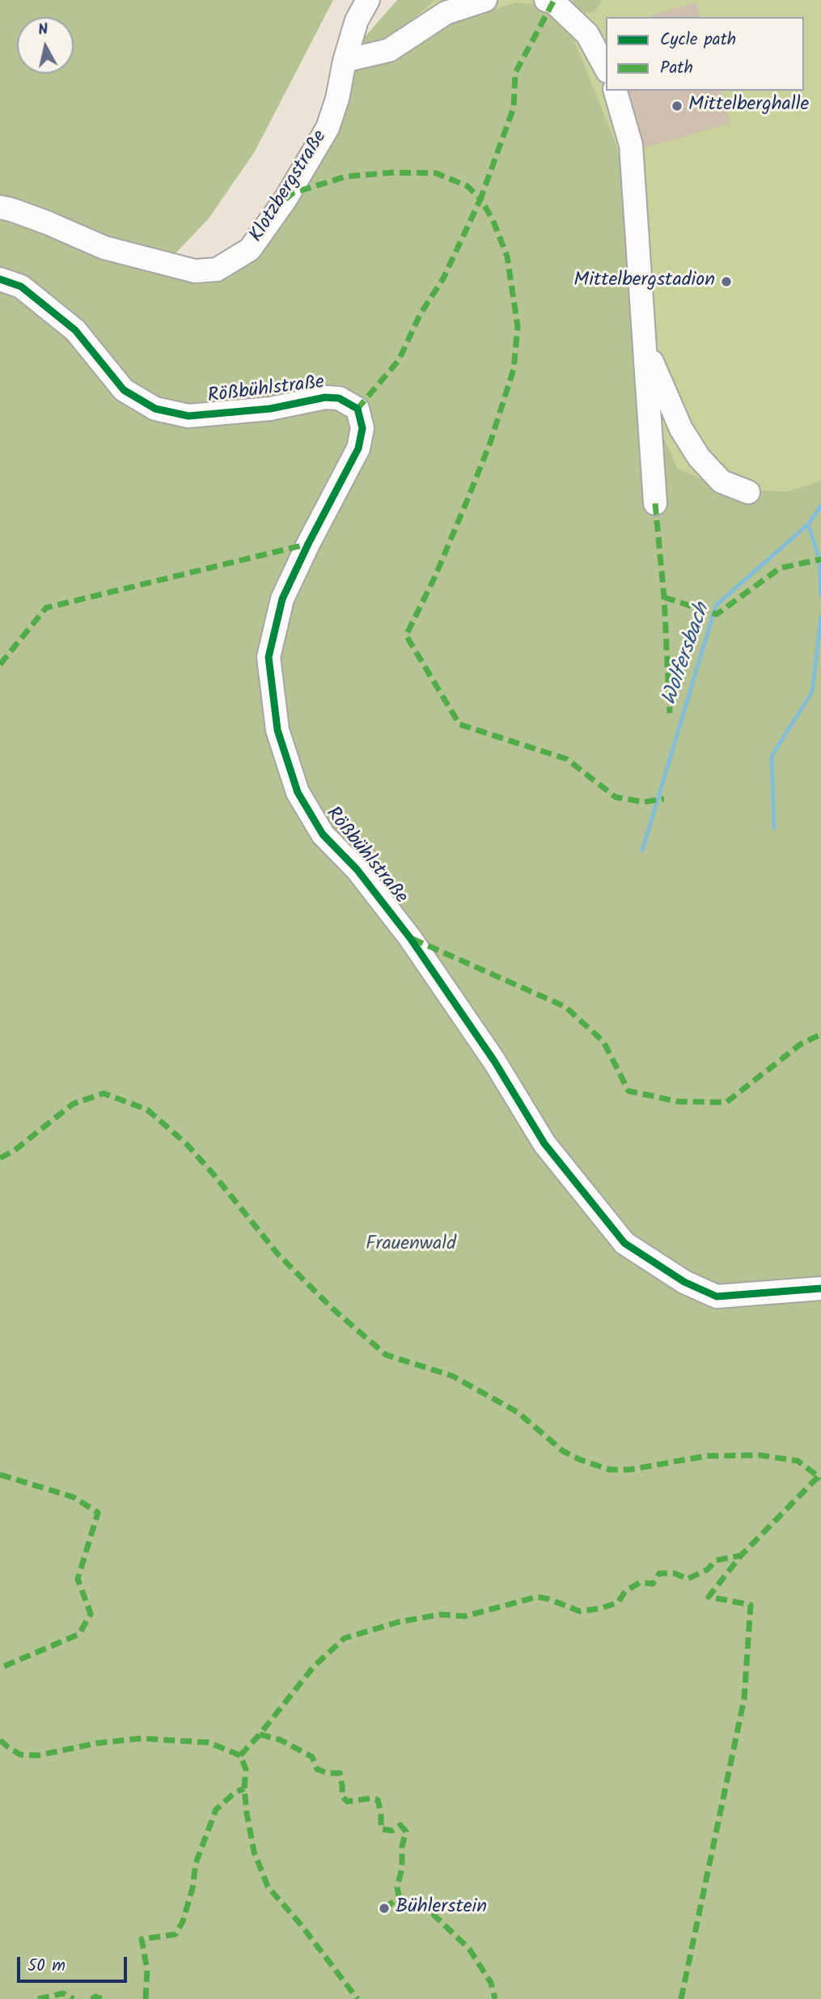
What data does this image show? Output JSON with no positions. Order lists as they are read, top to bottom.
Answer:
{
  "streets": {
    "street": ["Klotzbergstraße", "Rößbühlstraße"]
  },
  "water": ["Wolfersbach"],
  "parks": ["Frauenwald"],
  "places": ["Mittelberghalle", "Mittelbergstadion", "Bühlerstein"],
  "legend": ["Cycle path", "Path"],
  "scale_bar": "50 m",
  "north": "top"
}
